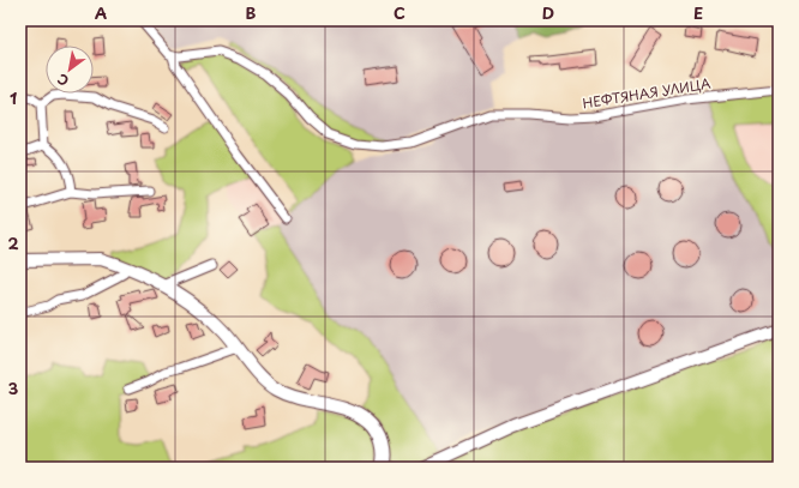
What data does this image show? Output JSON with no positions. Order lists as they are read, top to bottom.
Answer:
{
  "streets": {
    "street": ["НЕФТЯНАЯ УЛИЦА"]
  },
  "north": "bottom left",
  "grid": {
    "columns": [
      "A",
      "B",
      "C",
      "D",
      "E"
    ],
    "rows": ["1", "2", "3"]
  }
}
